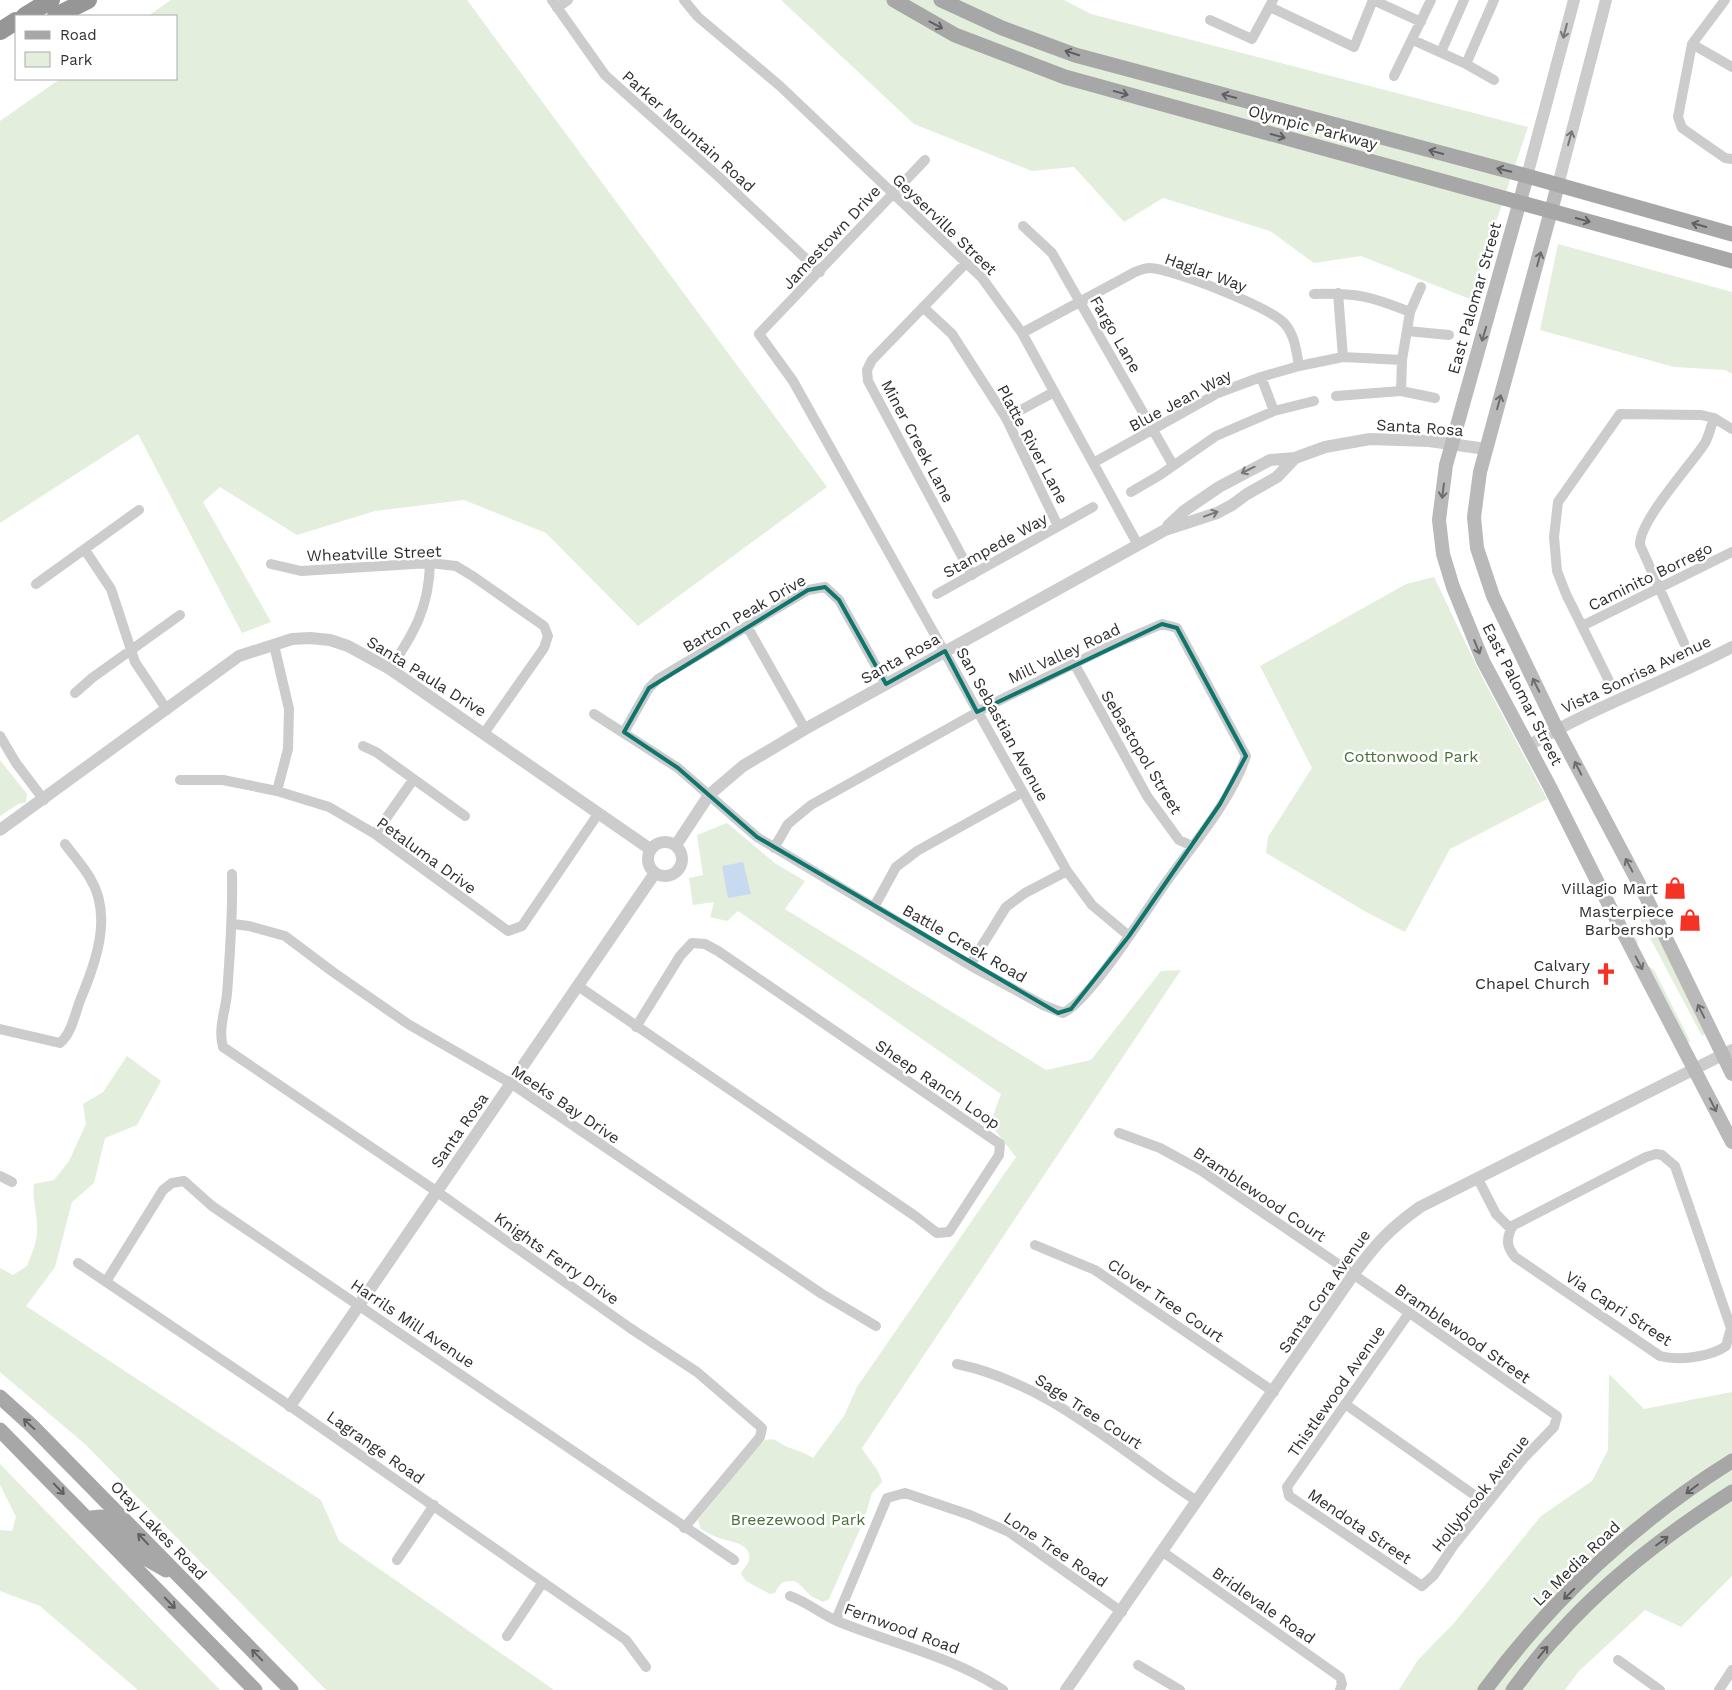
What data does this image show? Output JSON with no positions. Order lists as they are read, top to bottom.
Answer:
{
  "streets": {
    "main road": [
      "Olympic Parkway",
      "East Palomar Street",
      "Otay Lakes Road",
      "La Media Road"
    ],
    "street": [
      "Parker Mountain Road",
      "Geyserville Street",
      "Jamestown Drive",
      "Haglar Way",
      "Fargo Lane",
      "Blue Jean Way",
      "Santa Rosa",
      "Miner Creek Lane",
      "Platte River Lane",
      "Stampede Way",
      "Wheatville Street",
      "Caminito Borrego",
      "Barton Peak Drive",
      "Mill Valley Road",
      "Vista Sonrisa Avenue",
      "Santa Paula Drive",
      "San Sebastian Avenue",
      "Sebastopol Street",
      "Petaluma Drive",
      "Battle Creek Road",
      "Sheep Ranch Loop",
      "Meeks Bay Drive",
      "Bramblewood Court",
      "Knights Ferry Drive",
      "Santa Cora Avenue",
      "Clover Tree Court",
      "Via Capri Street",
      "Harrils Mill Avenue",
      "Bramblewood Street",
      "Thistlewood Avenue",
      "Sage Tree Court",
      "Lagrange Road",
      "Hollybrook Avenue",
      "Mendota Street",
      "Lone Tree Road",
      "Bridlevale Road",
      "Fernwood Road"
    ]
  },
  "crossings": [
    ["Olympic Parkway", "East Palomar Street"],
    ["Parker Mountain Road", "Jamestown Drive"],
    ["Geyserville Street", "Jamestown Drive"],
    ["Geyserville Street", "Haglar Way"],
    ["Geyserville Street", "Blue Jean Way"],
    ["Geyserville Street", "Santa Rosa"],
    ["Geyserville Street", "Miner Creek Lane"],
    ["Jamestown Drive", "San Sebastian Avenue"],
    ["Haglar Way", "Fargo Lane"],
    ["Haglar Way", "Blue Jean Way"],
    ["East Palomar Street", "Santa Rosa"],
    ["East Palomar Street", "Vista Sonrisa Avenue"],
    ["East Palomar Street", "Santa Cora Avenue"],
    ["Fargo Lane", "Blue Jean Way"],
    ["Santa Rosa", "Barton Peak Drive"],
    ["Santa Rosa", "Santa Paula Drive"],
    ["Santa Rosa", "San Sebastian Avenue"],
    ["Santa Rosa", "Battle Creek Road"],
    ["Santa Rosa", "Sheep Ranch Loop"],
    ["Santa Rosa", "Meeks Bay Drive"],
    ["Santa Rosa", "Knights Ferry Drive"],
    ["Santa Rosa", "Harrils Mill Avenue"],
    ["Santa Rosa", "Lagrange Road"],
    ["Miner Creek Lane", "Platte River Lane"],
    ["Miner Creek Lane", "Stampede Way"],
    ["Platte River Lane", "Stampede Way"],
    ["Wheatville Street", "Santa Paula Drive"],
    ["Barton Peak Drive", "Battle Creek Road"],
    ["Mill Valley Road", "San Sebastian Avenue"],
    ["Mill Valley Road", "Sebastopol Street"],
    ["Mill Valley Road", "Battle Creek Road"],
    ["Santa Paula Drive", "Petaluma Drive"],
    ["San Sebastian Avenue", "Battle Creek Road"],
    ["Sebastopol Street", "Battle Creek Road"],
    ["Meeks Bay Drive", "Knights Ferry Drive"],
    ["Bramblewood Court", "Santa Cora Avenue"],
    ["Bramblewood Court", "Bramblewood Street"],
    ["Knights Ferry Drive", "Harrils Mill Avenue"],
    ["Santa Cora Avenue", "Clover Tree Court"],
    ["Santa Cora Avenue", "Bramblewood Street"],
    ["Santa Cora Avenue", "Sage Tree Court"],
    ["Santa Cora Avenue", "Lone Tree Road"],
    ["Santa Cora Avenue", "Bridlevale Road"],
    ["Harrils Mill Avenue", "Lagrange Road"],
    ["Bramblewood Street", "Thistlewood Avenue"],
    ["Bramblewood Street", "Hollybrook Avenue"],
    ["Thistlewood Avenue", "Mendota Street"],
    ["Hollybrook Avenue", "Mendota Street"],
    ["Lone Tree Road", "Fernwood Road"]
  ],
  "parks": ["Cottonwood Park", "Breezewood Park"],
  "places": {
    "shop": ["Villagio Mart", "Masterpiece Barbershop"],
    "church": ["Calvary Chapel Church"]
  },
  "legend": ["Road", "Park"]
}
